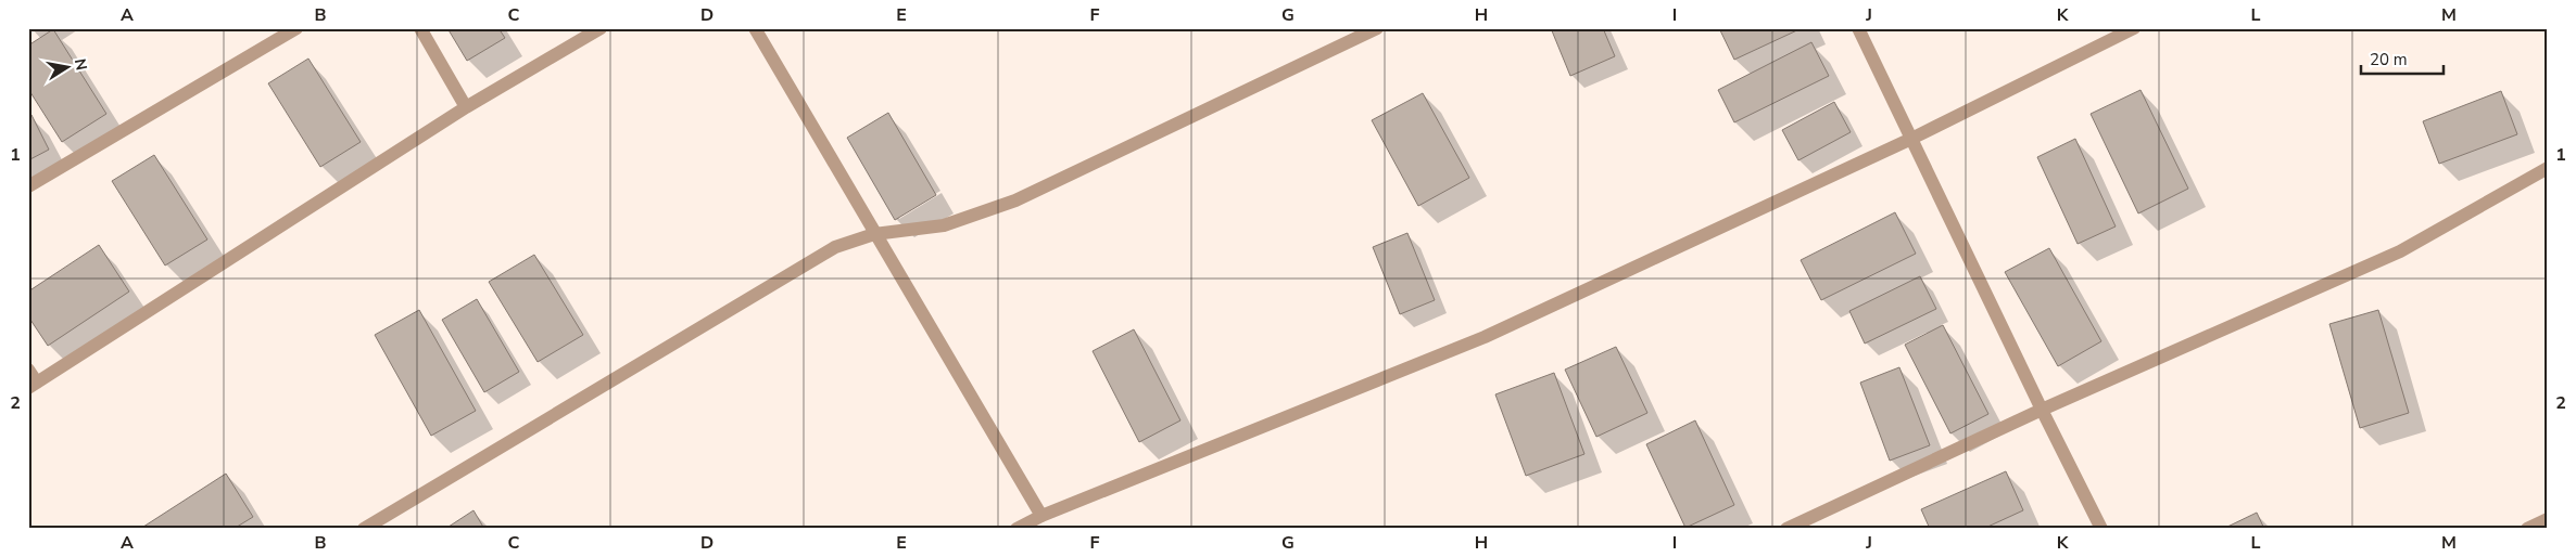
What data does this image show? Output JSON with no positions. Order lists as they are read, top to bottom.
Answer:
{
  "scale_bar": "20 m",
  "north": "right",
  "grid": {
    "columns": [
      "A",
      "B",
      "C",
      "D",
      "E",
      "F",
      "G",
      "H",
      "I",
      "J",
      "K",
      "L",
      "M"
    ],
    "rows": ["1", "2"]
  }
}
